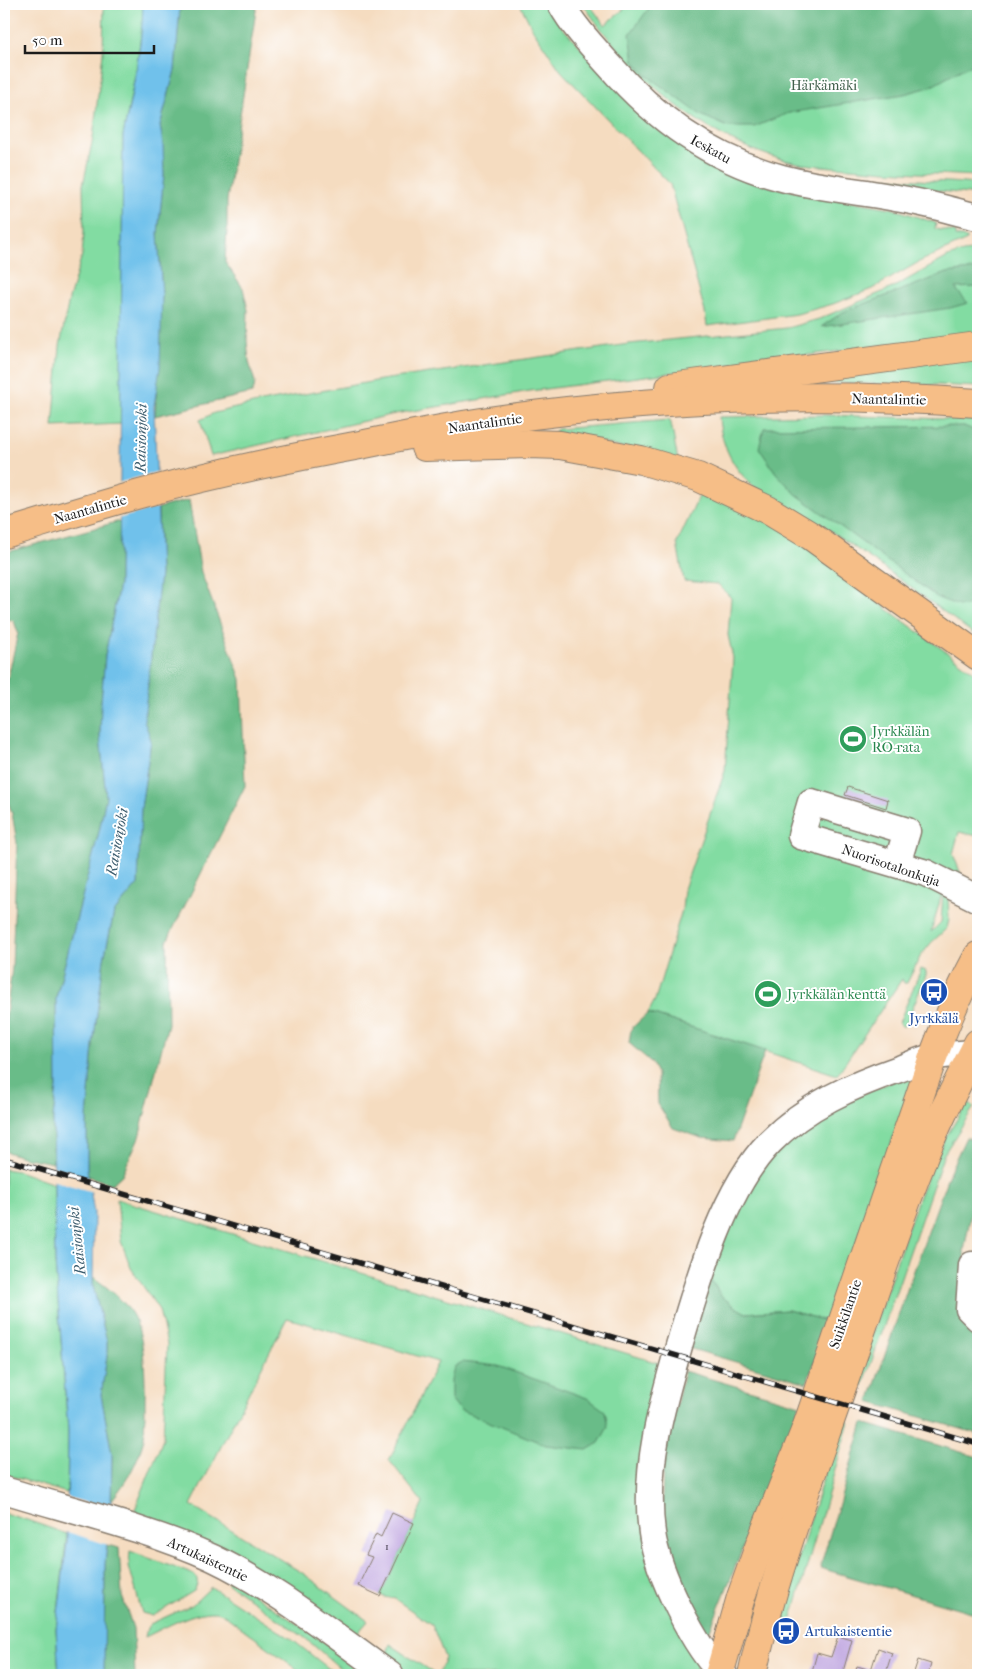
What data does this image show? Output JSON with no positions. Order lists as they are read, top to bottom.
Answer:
{
  "streets": {
    "main road": ["Naantalintie", "Suikkilantie"],
    "street": ["Ieskatu", "Nuorisotalonkuja", "Artukaistentie"]
  },
  "water": ["Raisionjoki"],
  "parks": ["Härkämäki"],
  "places": {
    "sports": ["Jyrkkälän RO-rata", "Jyrkkälän kenttä"],
    "bus stop": ["Jyrkkälä", "Artukaistentie"]
  },
  "house_numbers": ["1"],
  "scale_bar": "50 m"
}
